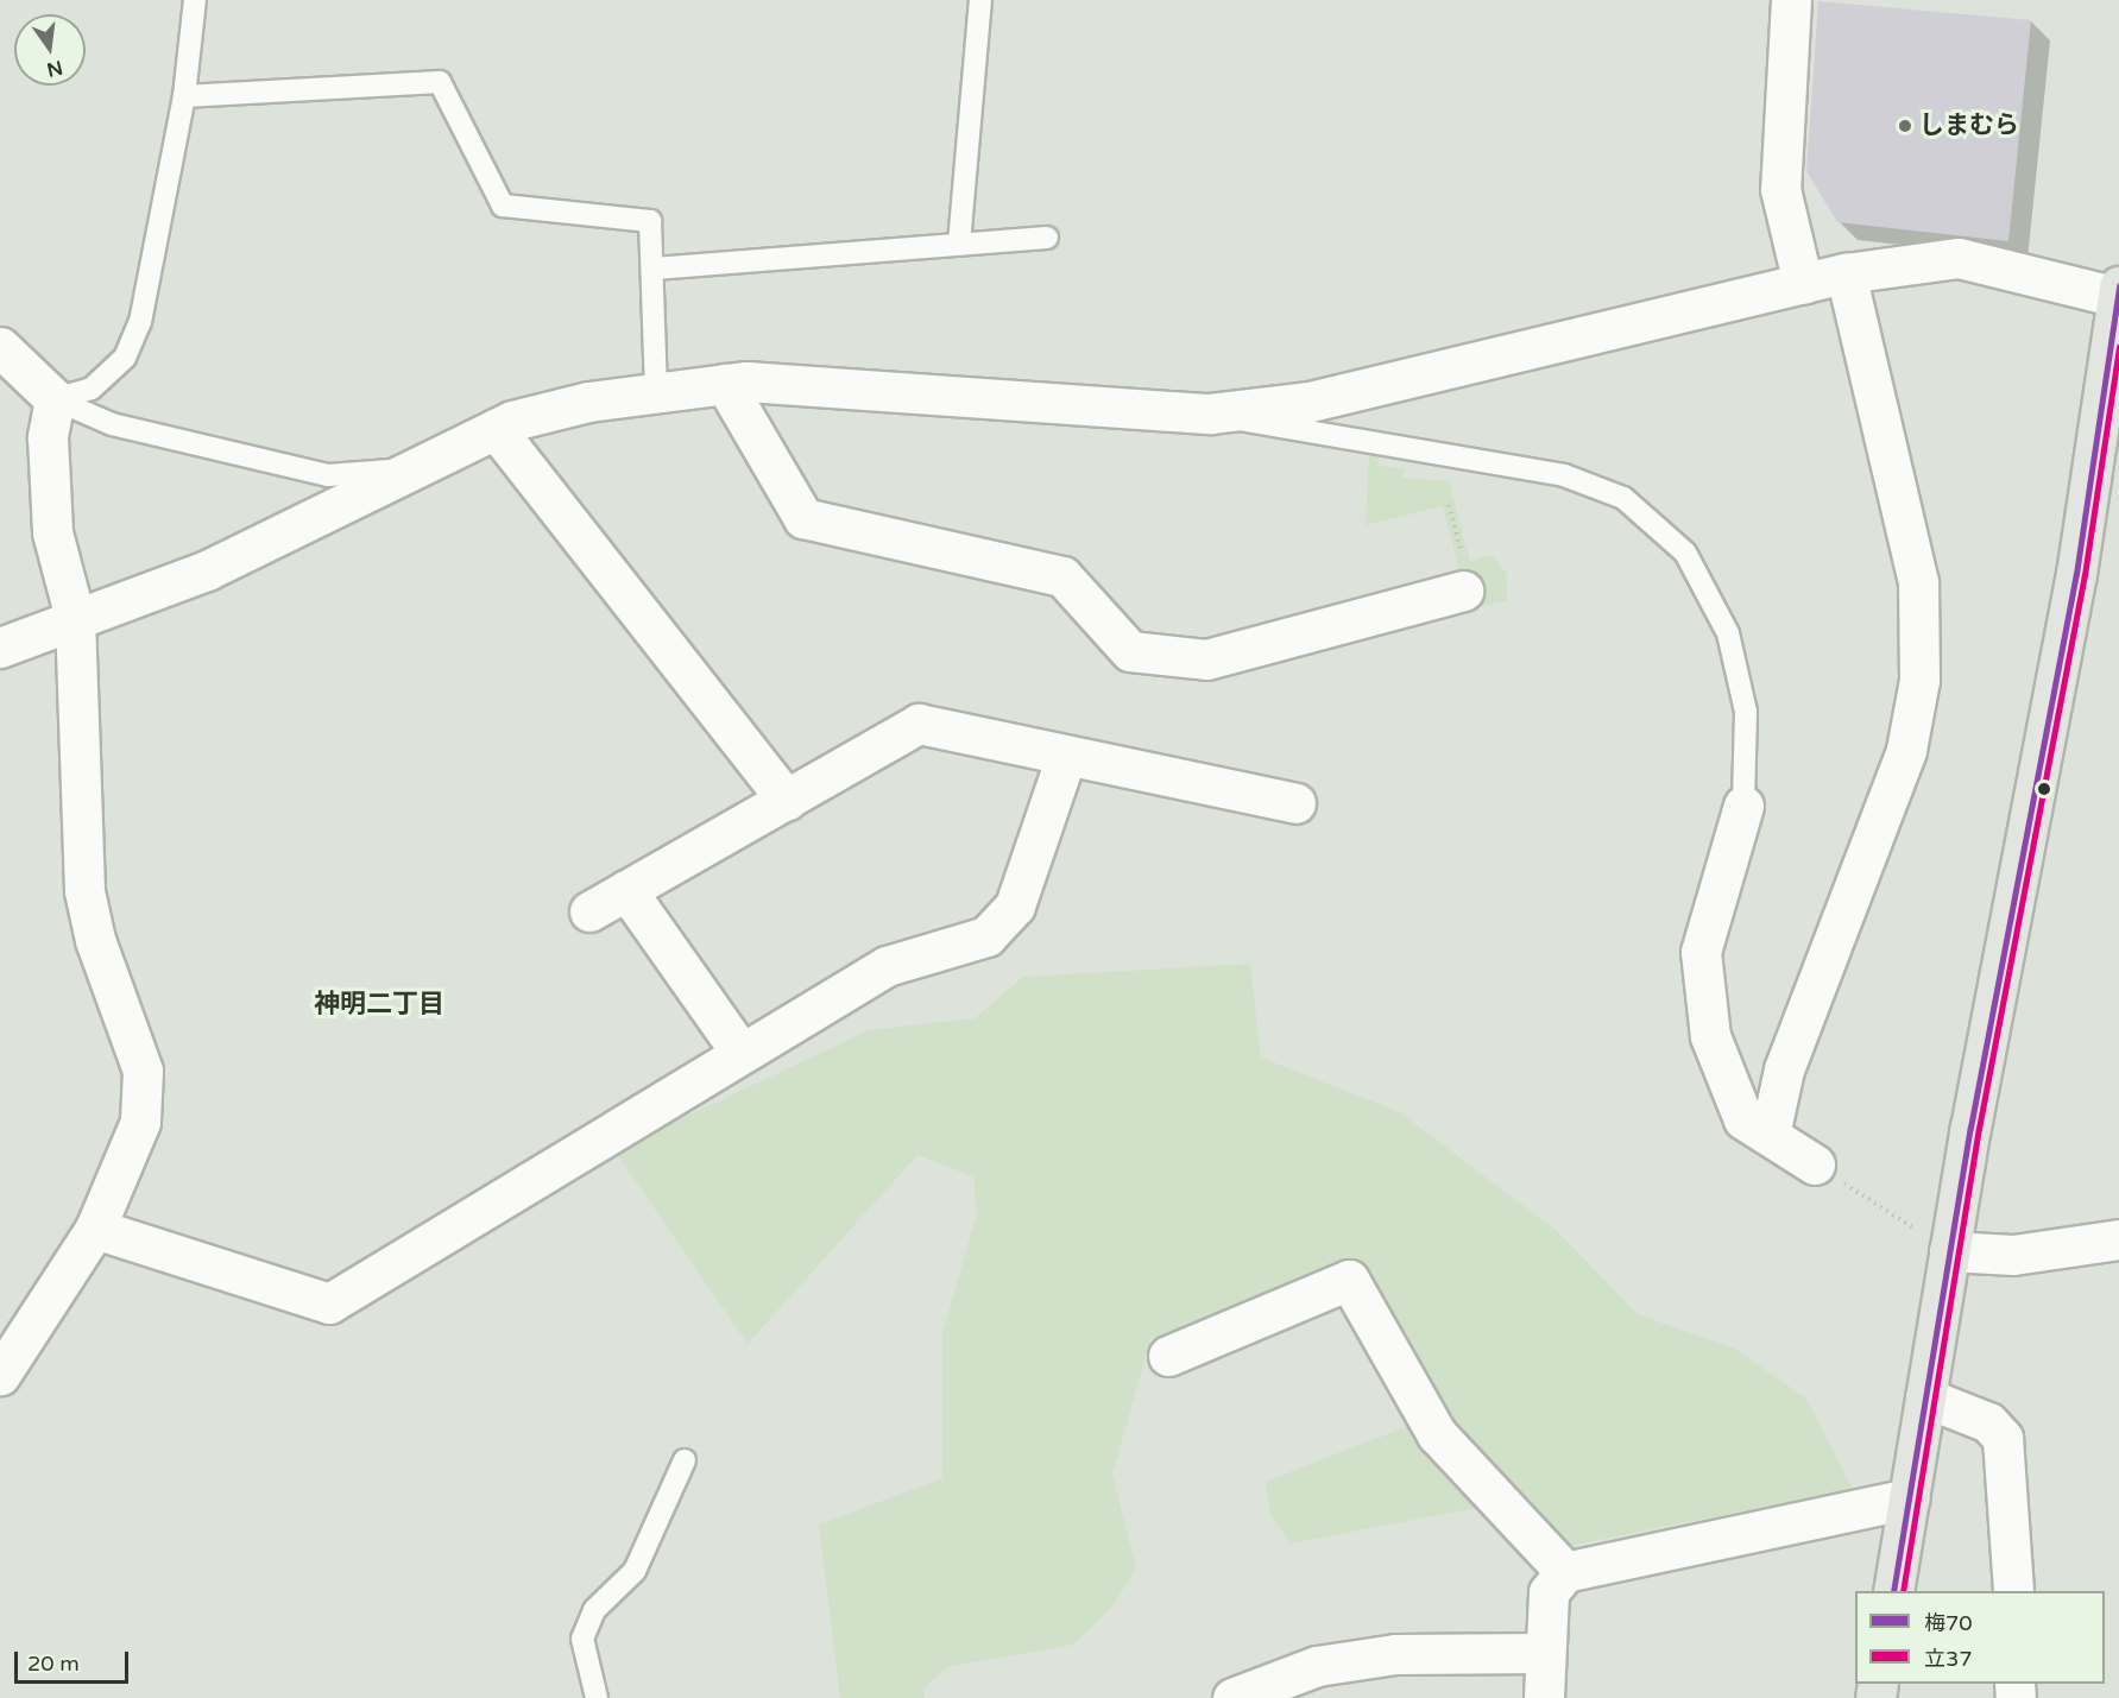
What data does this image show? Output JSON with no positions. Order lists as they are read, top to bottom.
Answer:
{
  "districts": ["神明二丁目"],
  "places": ["しまむら"],
  "lines": ["transit line 梅70", "transit line 立37"],
  "legend": ["梅70", "立37"],
  "scale_bar": "20 m",
  "north": "bottom"
}
